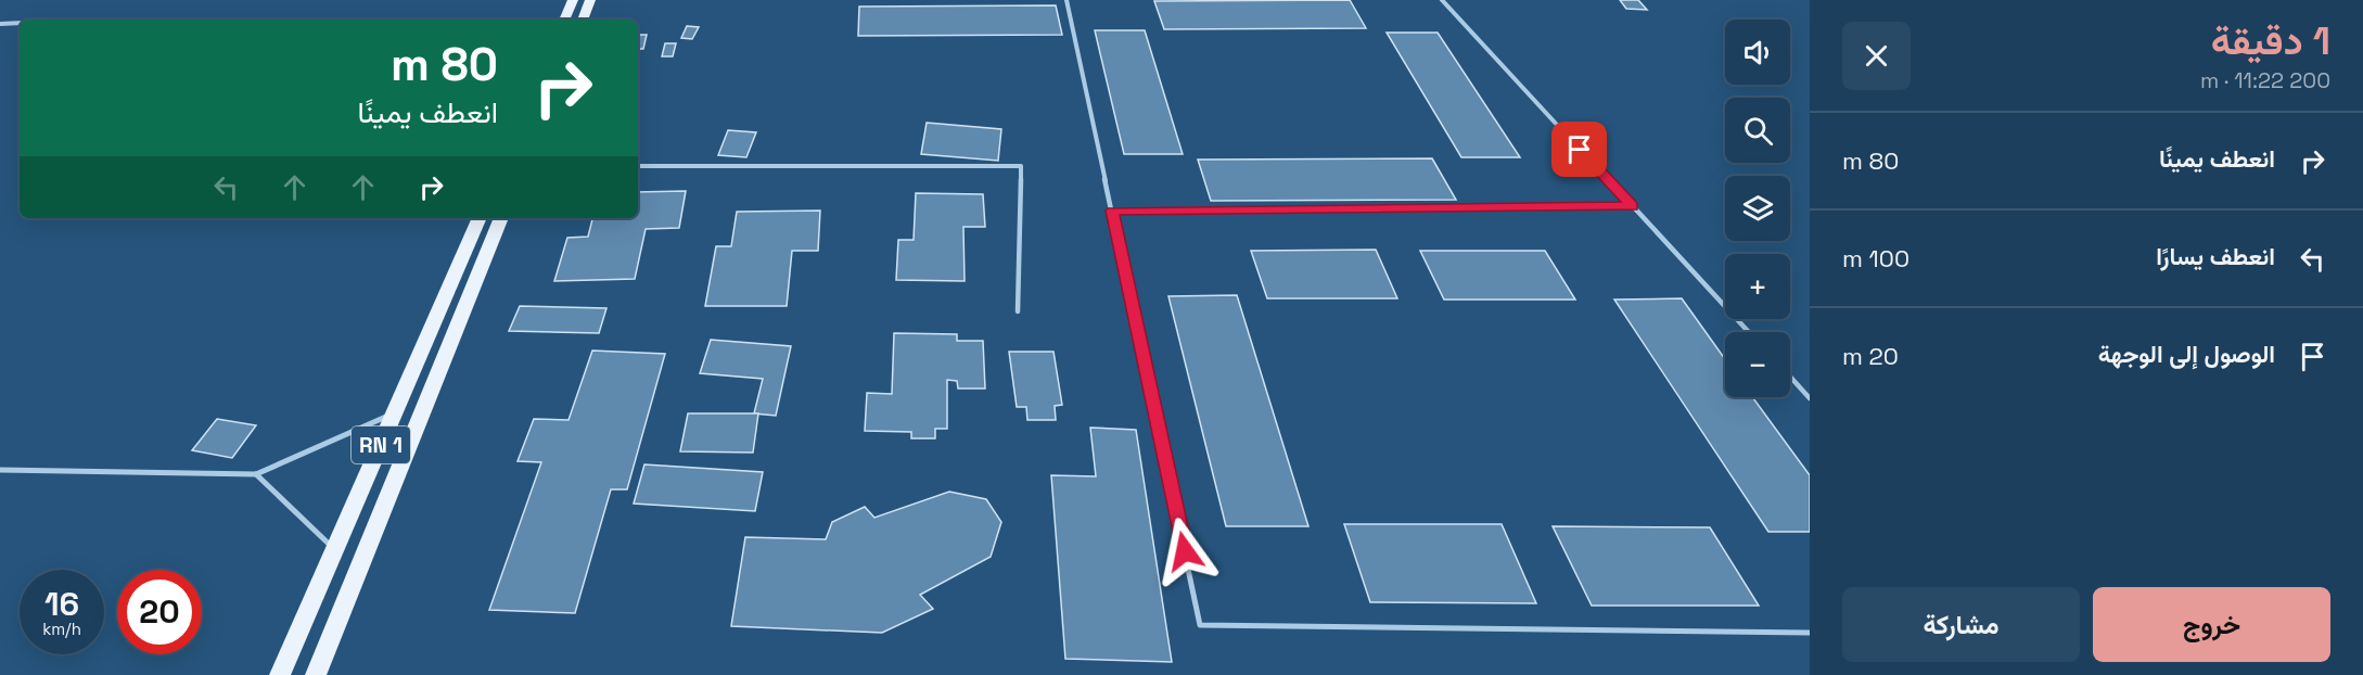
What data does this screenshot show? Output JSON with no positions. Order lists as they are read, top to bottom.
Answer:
{
  "streets": {
    "main road": ["RN 1"]
  },
  "page": {
    "heading": ["1 دقيقة", "200 m · 11:22"],
    "map_buttons": ["+", "−"],
    "turn": ["80 m", "انعطف يمينًا"],
    "list": [
      {
        "name": "انعطف يمينًا",
        "value": "80 m"
      },
      {
        "name": "انعطف يسارًا",
        "value": "100 m"
      },
      {
        "name": "الوصول إلى الوجهة",
        "value": "20 m"
      }
    ],
    "speed": "16 km/h",
    "limit": "20",
    "buttons": ["خروج", "مشاركة"]
  }
}
